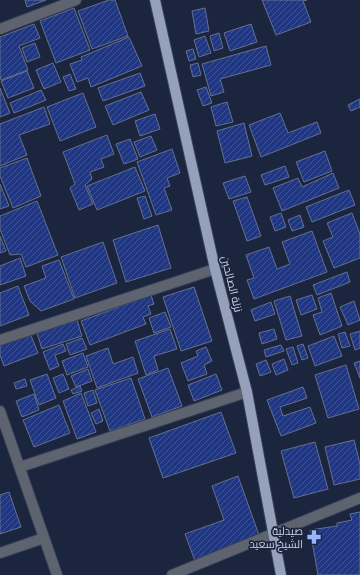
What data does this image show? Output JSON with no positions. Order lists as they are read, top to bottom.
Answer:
{
  "streets": {
    "main road": ["نزلة الصالحين"]
  },
  "places": {
    "pharmacy": ["صيدلية الشيخ سعيد"]
  }
}
